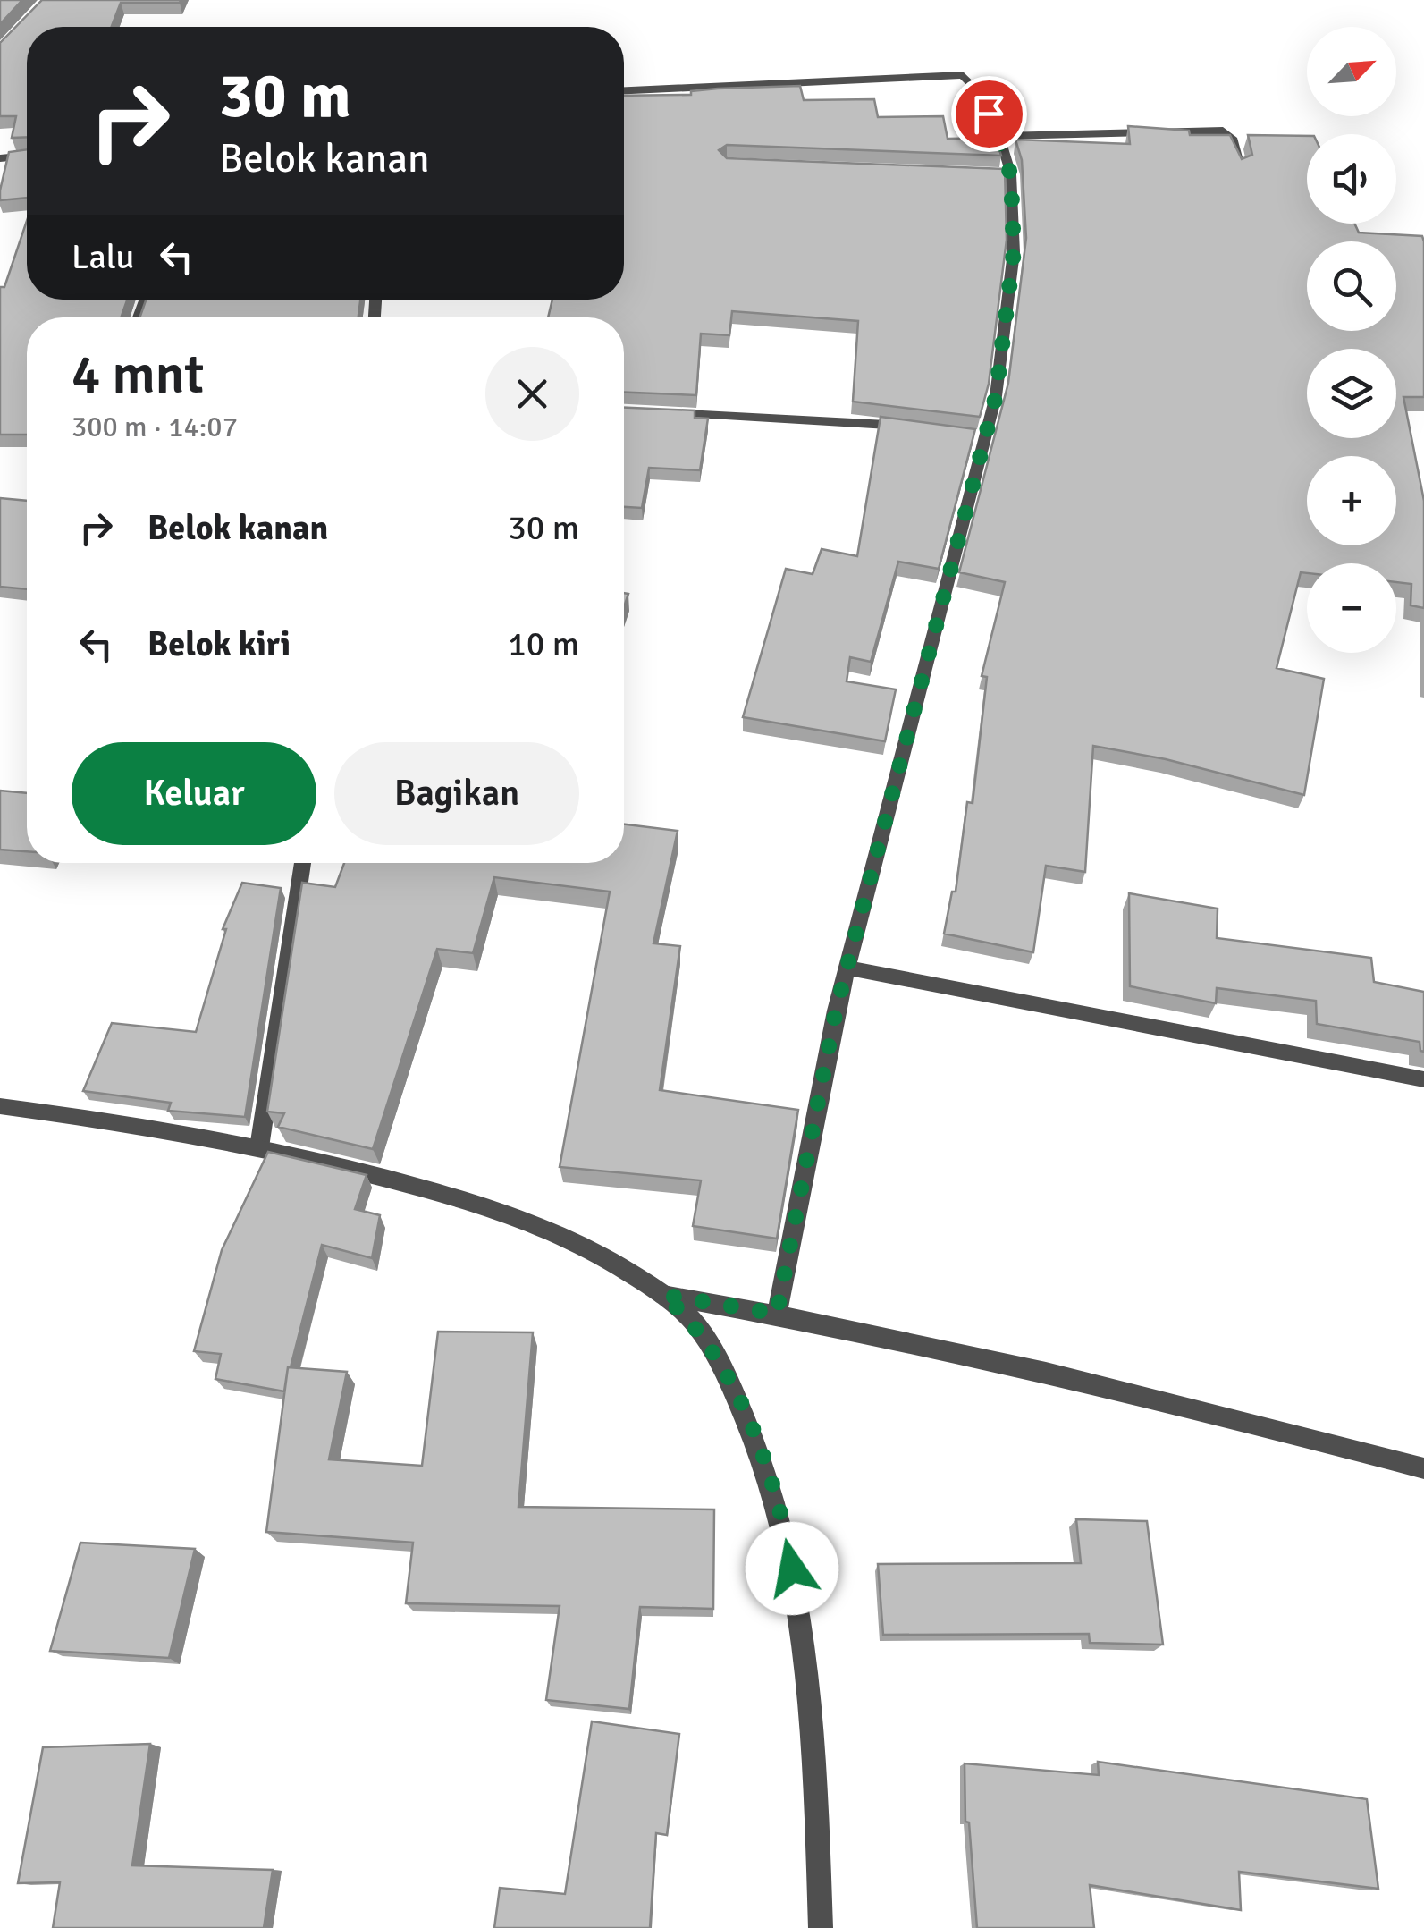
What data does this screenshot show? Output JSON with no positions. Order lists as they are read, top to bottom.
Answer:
{
  "north": "top right",
  "page": {
    "map_buttons": ["+", "−"],
    "turn": ["30 m", "Belok kanan"],
    "then": "Lalu",
    "heading": ["4 mnt", "300 m · 14:07"],
    "list": [
      {
        "name": "Belok kanan",
        "value": "30 m"
      },
      {
        "name": "Belok kiri",
        "value": "10 m"
      }
    ],
    "buttons": ["Keluar", "Bagikan"]
  }
}
